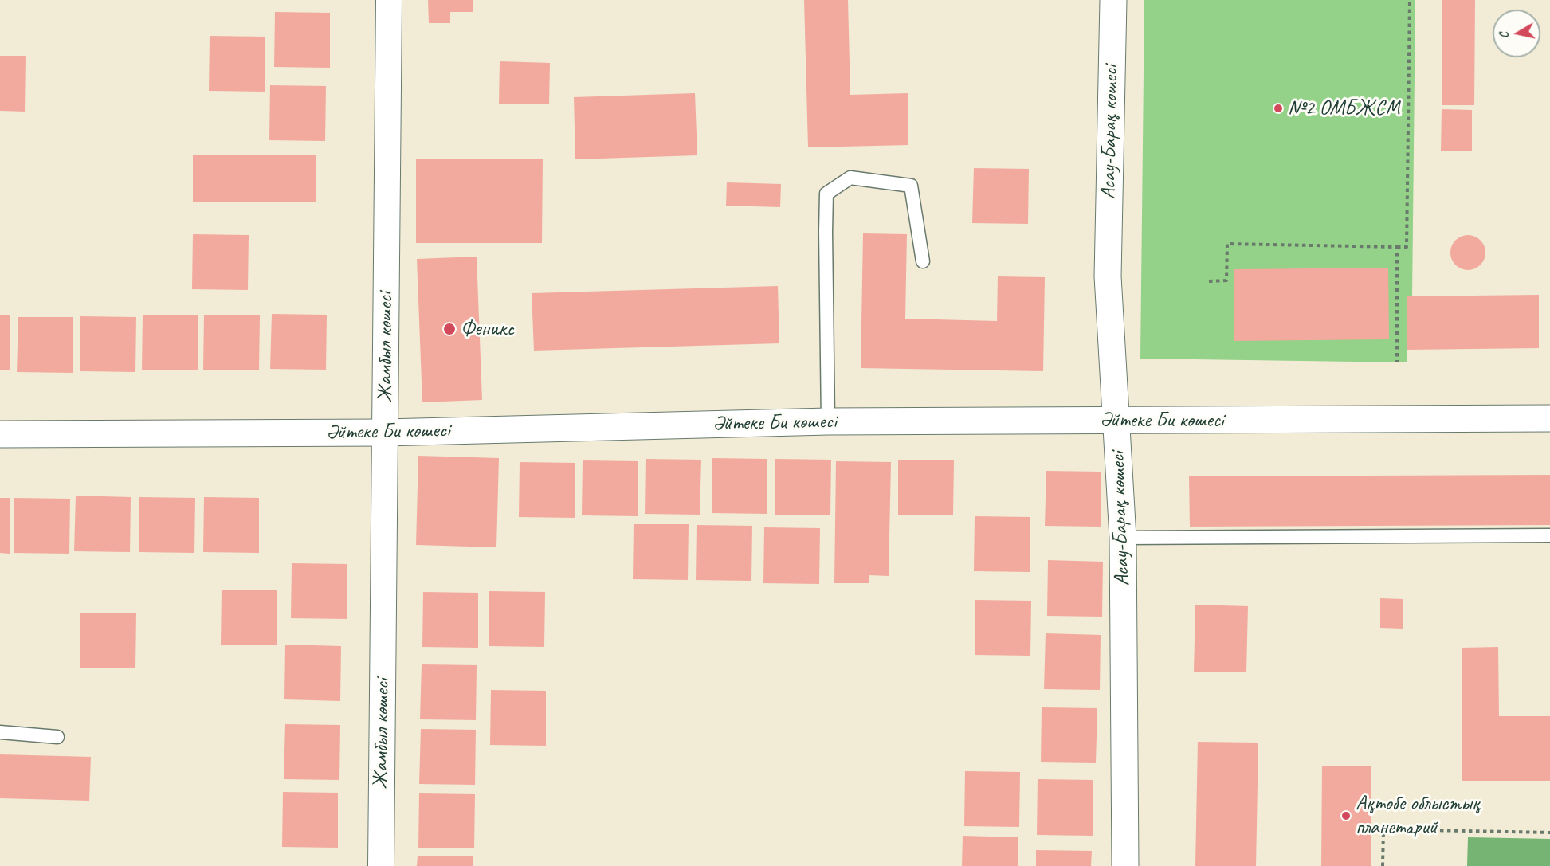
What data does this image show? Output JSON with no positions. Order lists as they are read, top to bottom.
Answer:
{
  "streets": {
    "street": ["Асау-Барақ көшесі", "Жамбыл көшесі", "Әйтеке Би көшесі"]
  },
  "crossings": [
    ["Асау-Барақ көшесі", "Әйтеке Би көшесі"],
    ["Жамбыл көшесі", "Әйтеке Би көшесі"]
  ],
  "places": ["№2 ОМБЖСМ", "Феникс", "Ақтөбе облыстық планетарий"],
  "north": "left"
}
